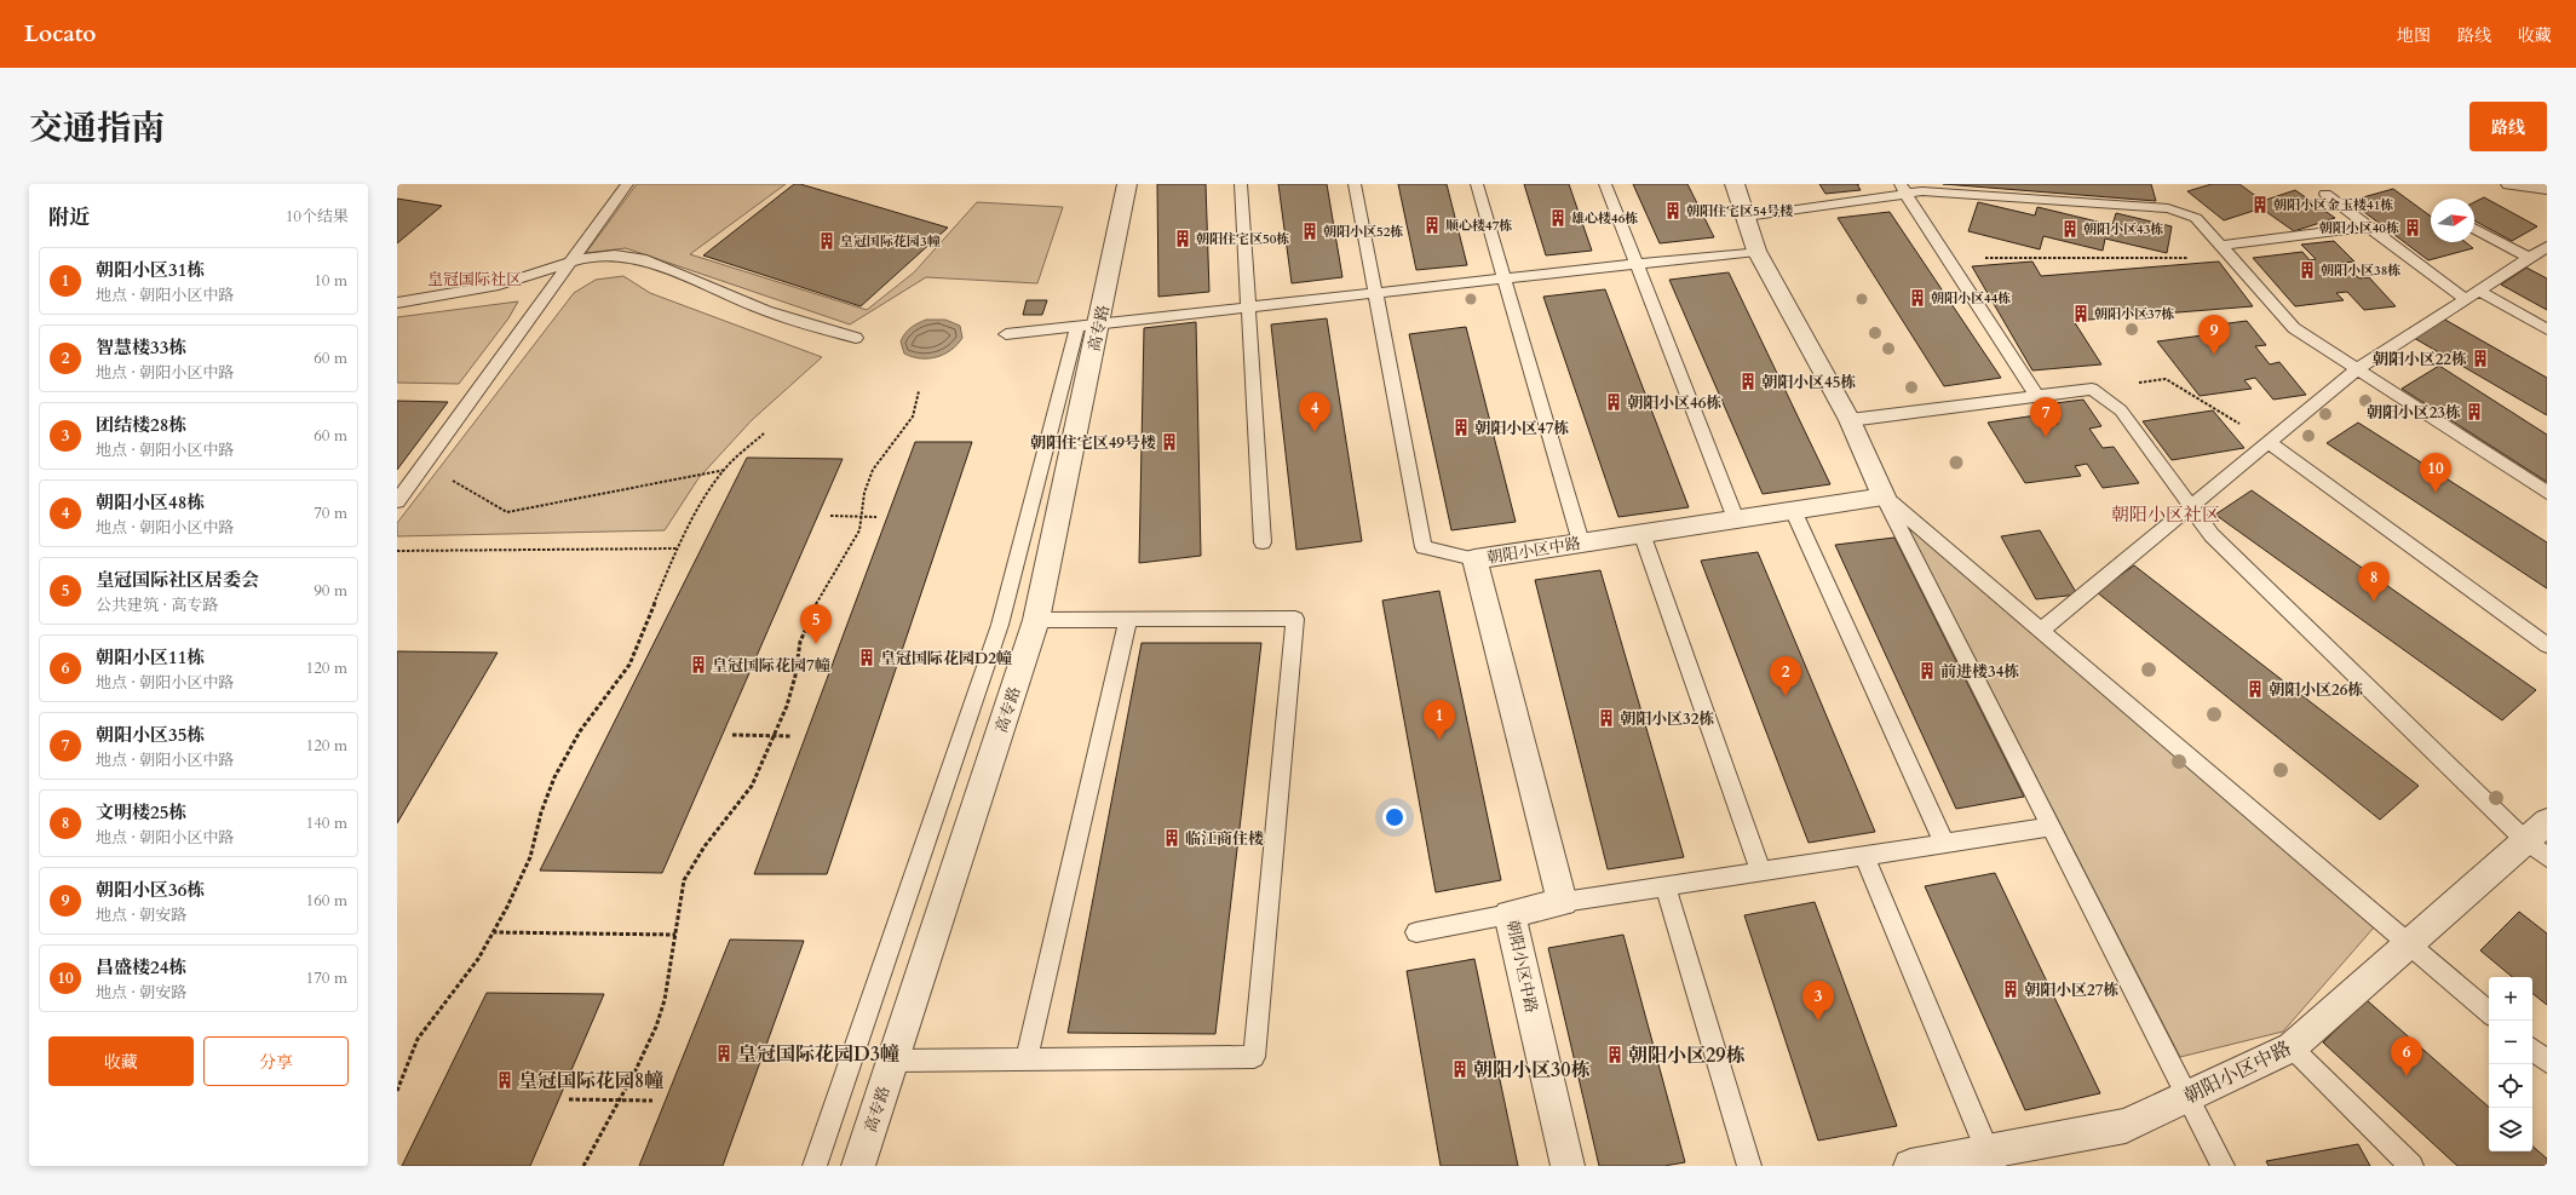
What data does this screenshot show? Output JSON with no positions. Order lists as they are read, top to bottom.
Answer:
{
  "streets": {
    "street": ["高专路", "朝阳小区中路"]
  },
  "districts": ["皇冠国际社区", "朝阳小区社区"],
  "places": {
    "building": [
      "朝阳小区金玉楼41栋",
      "朝阳住宅区54号楼",
      "雄心楼46栋",
      "顺心楼47栋",
      "朝阳小区40栋",
      "朝阳小区43栋",
      "朝阳小区52栋",
      "朝阳住宅区50栋",
      "皇冠国际花园3幢",
      "朝阳小区38栋",
      "朝阳小区44栋",
      "朝阳小区37栋",
      "朝阳小区22栋",
      "朝阳小区45栋",
      "朝阳小区46栋",
      "朝阳小区23栋",
      "朝阳小区47栋",
      "朝阳住宅区49号楼",
      "皇冠国际花园D2幢",
      "皇冠国际花园7幢",
      "前进楼34栋",
      "朝阳小区26栋",
      "朝阳小区32栋",
      "临江商住楼",
      "朝阳小区27栋",
      "皇冠国际花园D3幢",
      "朝阳小区29栋",
      "朝阳小区30栋",
      "皇冠国际花园8幢"
    ]
  },
  "north": "right",
  "page": {
    "header": "Locato",
    "nav": ["地图", "路线", "收藏"],
    "title": "交通指南",
    "buttons": [
      "路线",
      ["收藏", "分享"]
    ],
    "heading": ["附近", "10个结果"],
    "list": [
      {
        "mark": "1",
        "name": "朝阳小区31栋",
        "note": "地点 · 朝阳小区中路",
        "value": "10 m"
      },
      {
        "mark": "2",
        "name": "智慧楼33栋",
        "note": "地点 · 朝阳小区中路",
        "value": "60 m"
      },
      {
        "mark": "3",
        "name": "团结楼28栋",
        "note": "地点 · 朝阳小区中路",
        "value": "60 m"
      },
      {
        "mark": "4",
        "name": "朝阳小区48栋",
        "note": "地点 · 朝阳小区中路",
        "value": "70 m"
      },
      {
        "mark": "5",
        "name": "皇冠国际社区居委会",
        "note": "公共建筑 · 高专路",
        "value": "90 m"
      },
      {
        "mark": "6",
        "name": "朝阳小区11栋",
        "note": "地点 · 朝阳小区中路",
        "value": "120 m"
      },
      {
        "mark": "7",
        "name": "朝阳小区35栋",
        "note": "地点 · 朝阳小区中路",
        "value": "120 m"
      },
      {
        "mark": "8",
        "name": "文明楼25栋",
        "note": "地点 · 朝阳小区中路",
        "value": "140 m"
      },
      {
        "mark": "9",
        "name": "朝阳小区36栋",
        "note": "地点 · 朝安路",
        "value": "160 m"
      },
      {
        "mark": "10",
        "name": "昌盛楼24栋",
        "note": "地点 · 朝安路",
        "value": "170 m"
      }
    ],
    "pins": [
      "9",
      "4",
      "7",
      "10",
      "8",
      "5",
      "2",
      "1",
      "3",
      "6"
    ],
    "map_buttons": ["+", "−"]
  }
}
